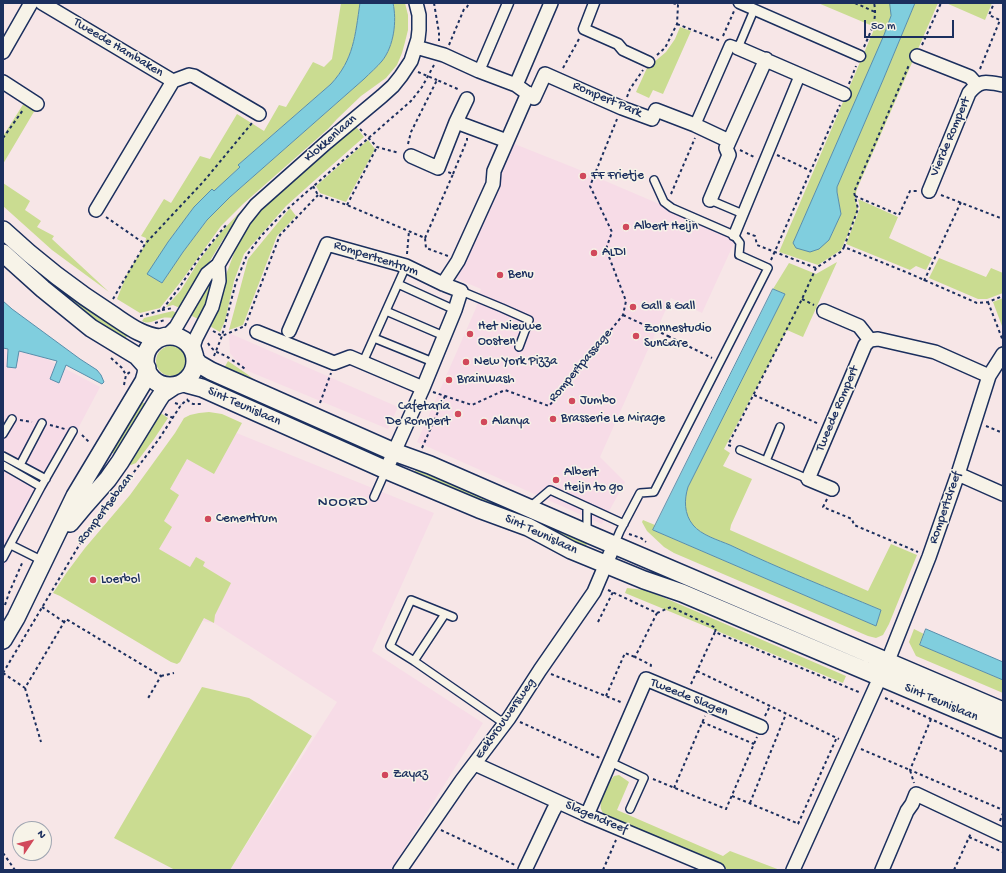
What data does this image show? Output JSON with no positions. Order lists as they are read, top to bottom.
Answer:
{
  "streets": {
    "street": [
      "Tweede Hambaken",
      "Rompert Park",
      "Vierde Rompert",
      "Klokkenlaan",
      "Rompertcentrum",
      "Sint Teunislaan",
      "Tweede Rompert",
      "Rompertdreef",
      "Rompertsebaan",
      "Tweede Slagen",
      "Eekbrouwersweg",
      "Slagendreef"
    ],
    "path": ["Rompertpassage"]
  },
  "crossings": [
    ["Klokkenlaan", "Sint Teunislaan"],
    ["Klokkenlaan", "Rompertsebaan"],
    ["Sint Teunislaan", "Rompertdreef"],
    ["Sint Teunislaan", "Rompertsebaan"],
    ["Sint Teunislaan", "Eekbrouwersweg"],
    ["Tweede Slagen", "Slagendreef"],
    ["Eekbrouwersweg", "Slagendreef"]
  ],
  "districts": ["NOORD"],
  "places": [
    "FF Frietje",
    "Albert Heijn",
    "ALDI",
    "Benu",
    "Gall & Gall",
    "Het Nieuwe Oosten",
    "Zonnestudio SunCare",
    "New York Pizza",
    "BrainWash",
    "Jumbo",
    "Cafetaria De Rompert",
    "Brasserie Le Mirage",
    "Alanya",
    "Albert Heijn to go",
    "Cementrum",
    "Loerbol",
    "Zayaz"
  ],
  "scale_bar": "50 m",
  "north": "top right"
}
